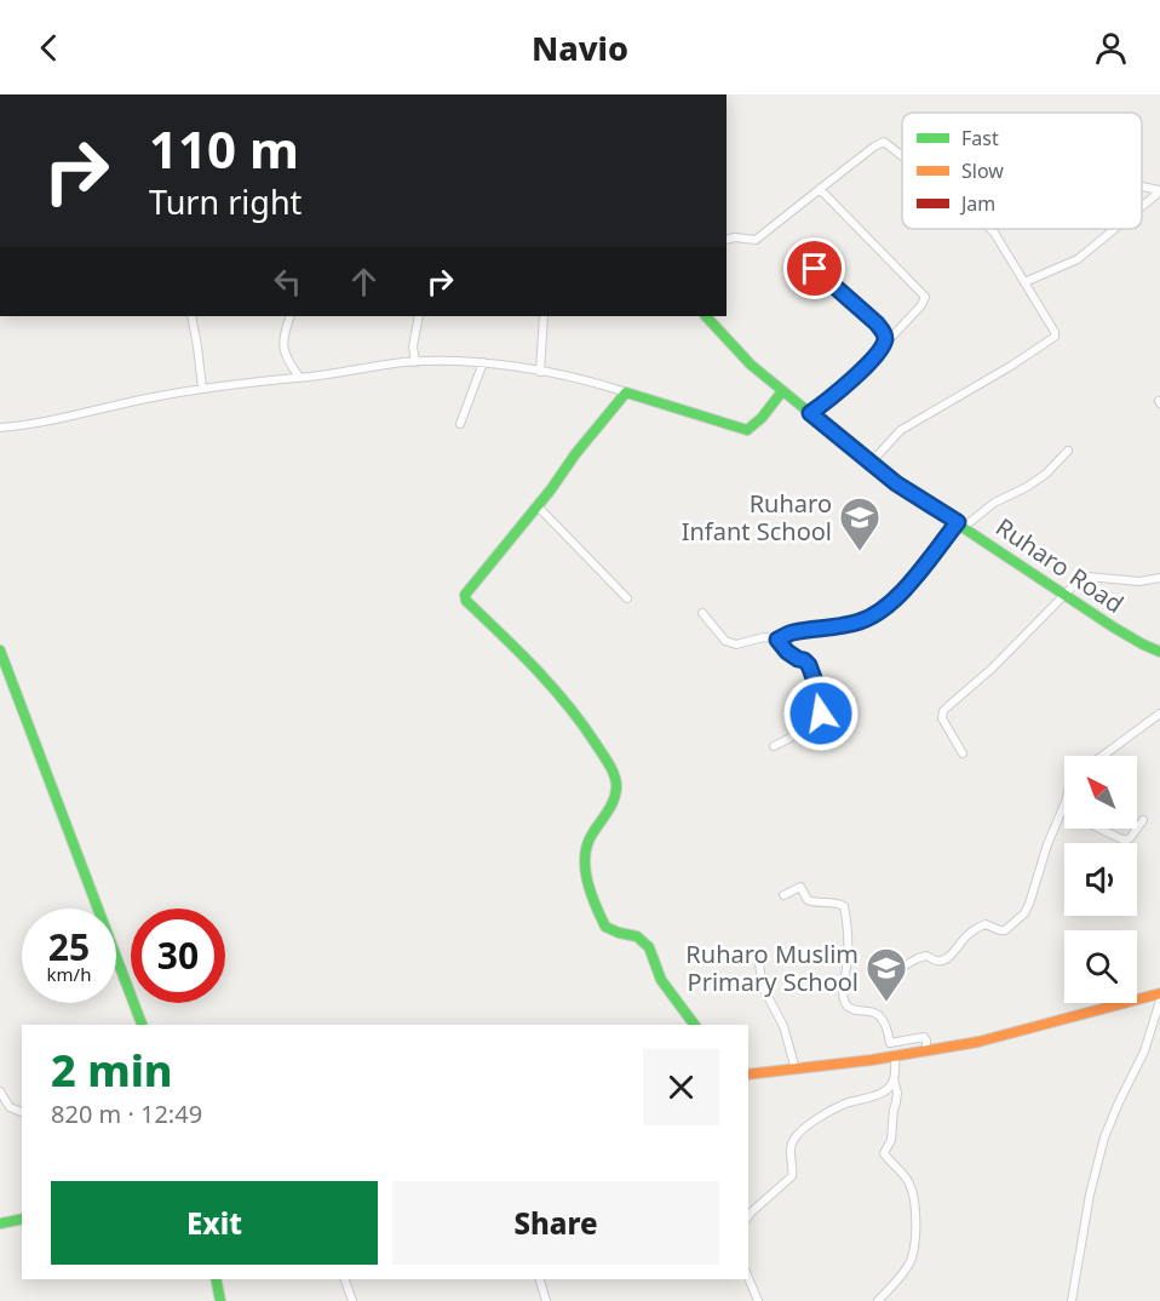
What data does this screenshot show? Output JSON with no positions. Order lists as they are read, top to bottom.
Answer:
{
  "streets": {
    "main road": ["Ruharo Road"]
  },
  "places": {
    "school or university": ["Ruharo Infant School", "Ruharo Muslim Primary School"]
  },
  "legend": ["Fast", "Slow", "Jam"],
  "north": "top left",
  "page": {
    "header": "Navio",
    "turn": ["110 m", "Turn right"],
    "speed": "25 km/h",
    "limit": "30",
    "heading": ["2 min", "820 m · 12:49"],
    "buttons": ["Exit", "Share"]
  }
}
